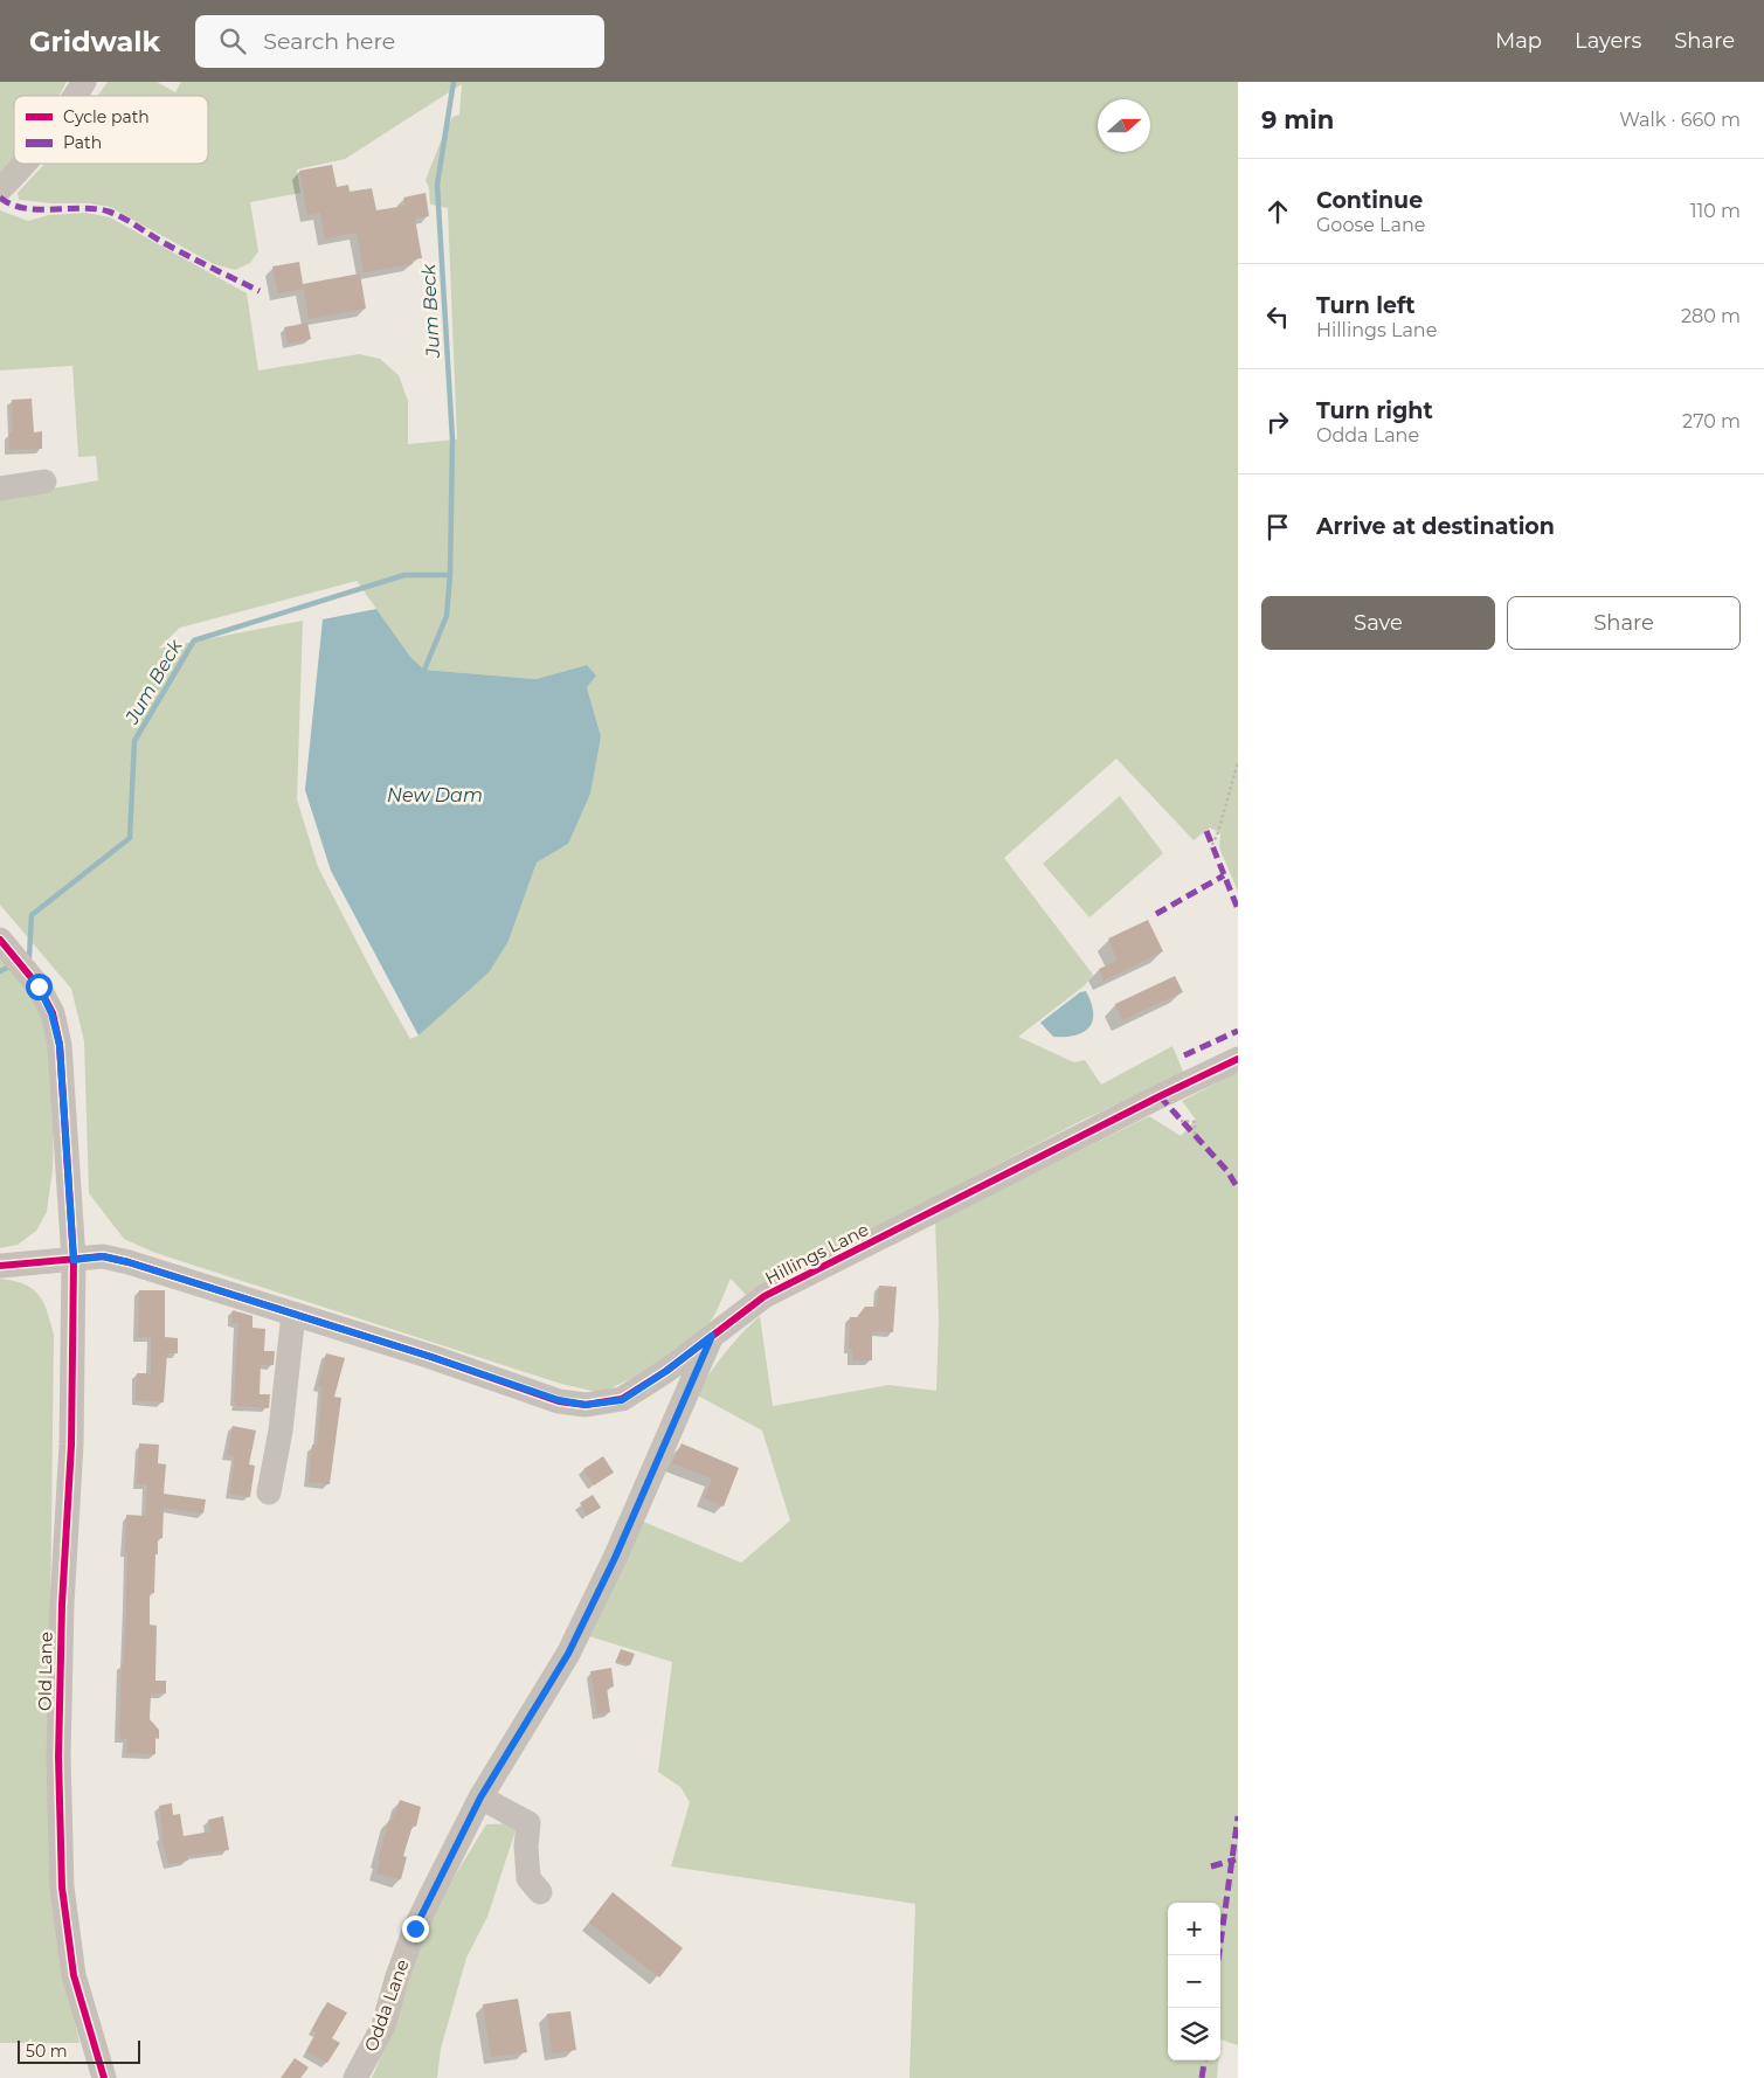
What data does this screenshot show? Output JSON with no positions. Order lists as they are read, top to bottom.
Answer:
{
  "streets": {
    "street": ["Hillings Lane", "Old Lane", "Odda Lane"]
  },
  "crossings": [
    ["Hillings Lane", "Old Lane"],
    ["Hillings Lane", "Odda Lane"]
  ],
  "water": ["Jum Beck", "New Dam"],
  "legend": ["Cycle path", "Path"],
  "scale_bar": "50 m",
  "north": "right",
  "page": {
    "header": "Gridwalk",
    "search": "Search here",
    "nav": ["Map", "Layers", "Share"],
    "heading": ["9 min", "Walk · 660 m"],
    "list": [
      ["Continue", "Goose Lane", "110 m"],
      ["Turn left", "Hillings Lane", "280 m"],
      ["Turn right", "Odda Lane", "270 m"],
      "Arrive at destination"
    ],
    "buttons": ["Save", "Share"],
    "map_buttons": ["+", "−"],
    "scale": "50 m"
  }
}
